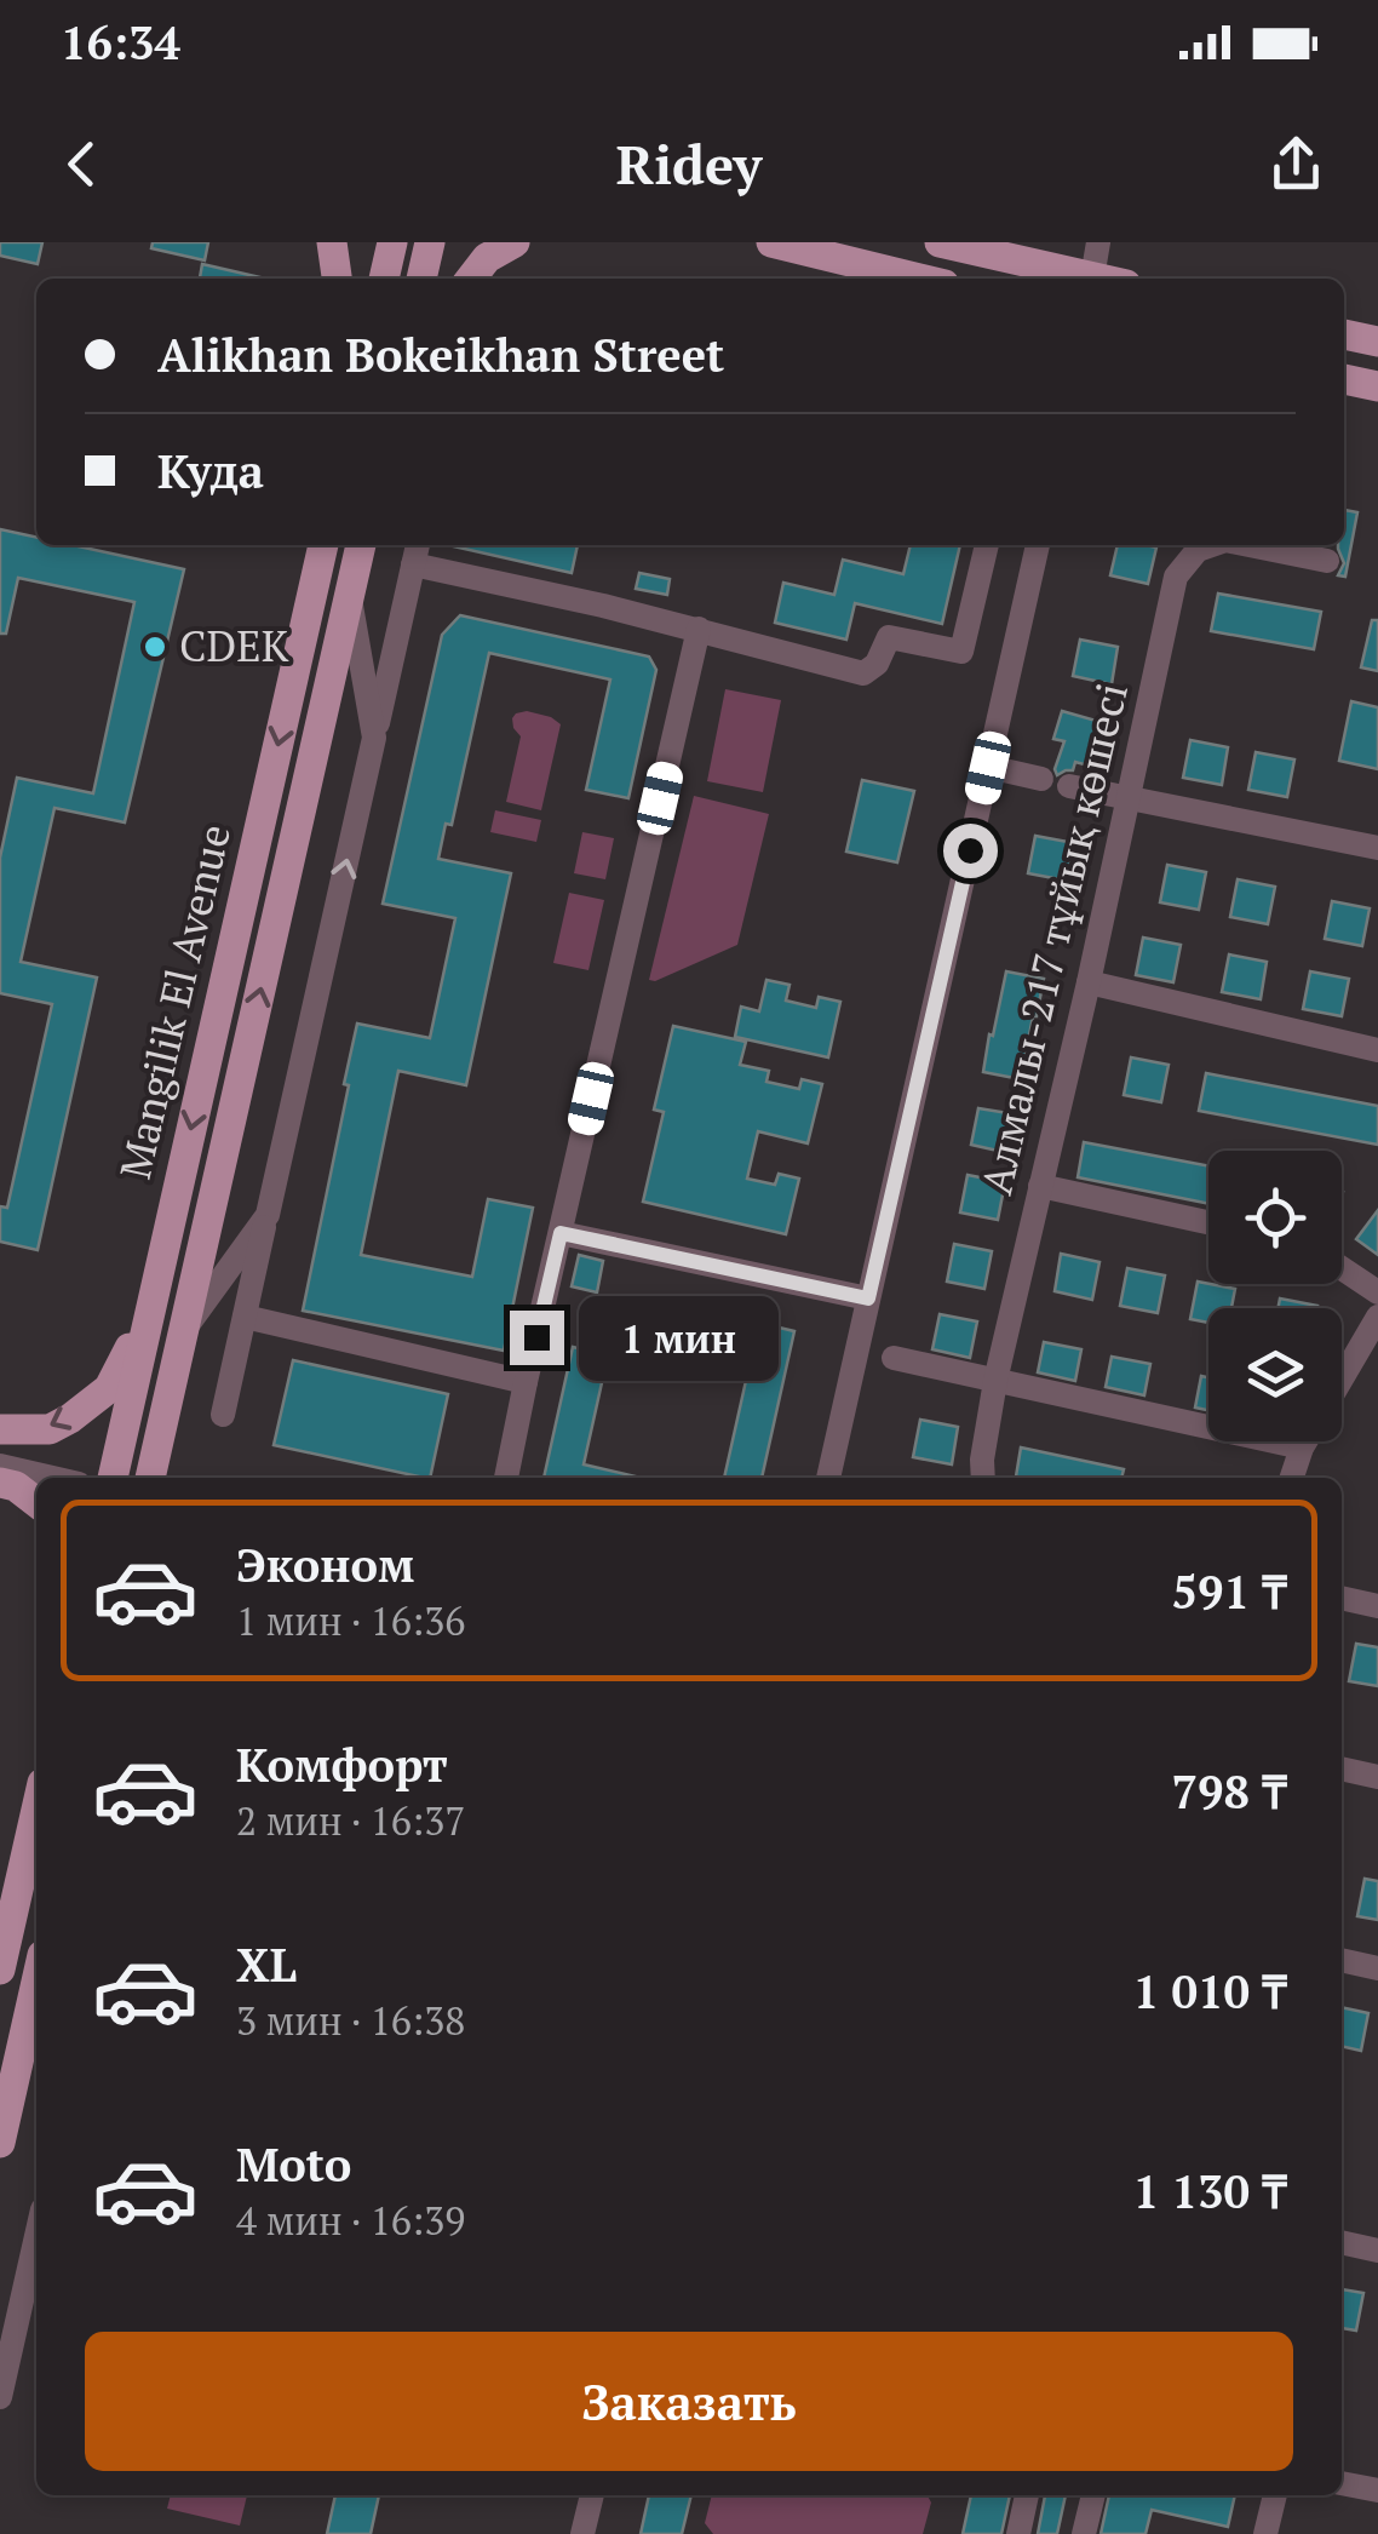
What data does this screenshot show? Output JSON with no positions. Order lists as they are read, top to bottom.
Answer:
{
  "streets": {
    "main road": ["Mangilik El Avenue"],
    "street": ["Алмалы-217 тұйық көшесі"]
  },
  "places": ["CDEK"],
  "page": {
    "status": "16:34",
    "header": "Ridey",
    "banner": ["Alikhan Bokeikhan Street", "Куда"],
    "bubble": "1 мин",
    "list": [
      {
        "name": "Эконом",
        "note": "1 мин · 16:36",
        "value": "591 ₸"
      },
      {
        "name": "Комфорт",
        "note": "2 мин · 16:37",
        "value": "798 ₸"
      },
      {
        "name": "XL",
        "note": "3 мин · 16:38",
        "value": "1 010 ₸"
      },
      {
        "name": "Moto",
        "note": "4 мин · 16:39",
        "value": "1 130 ₸"
      }
    ],
    "buttons": "Заказать"
  }
}
